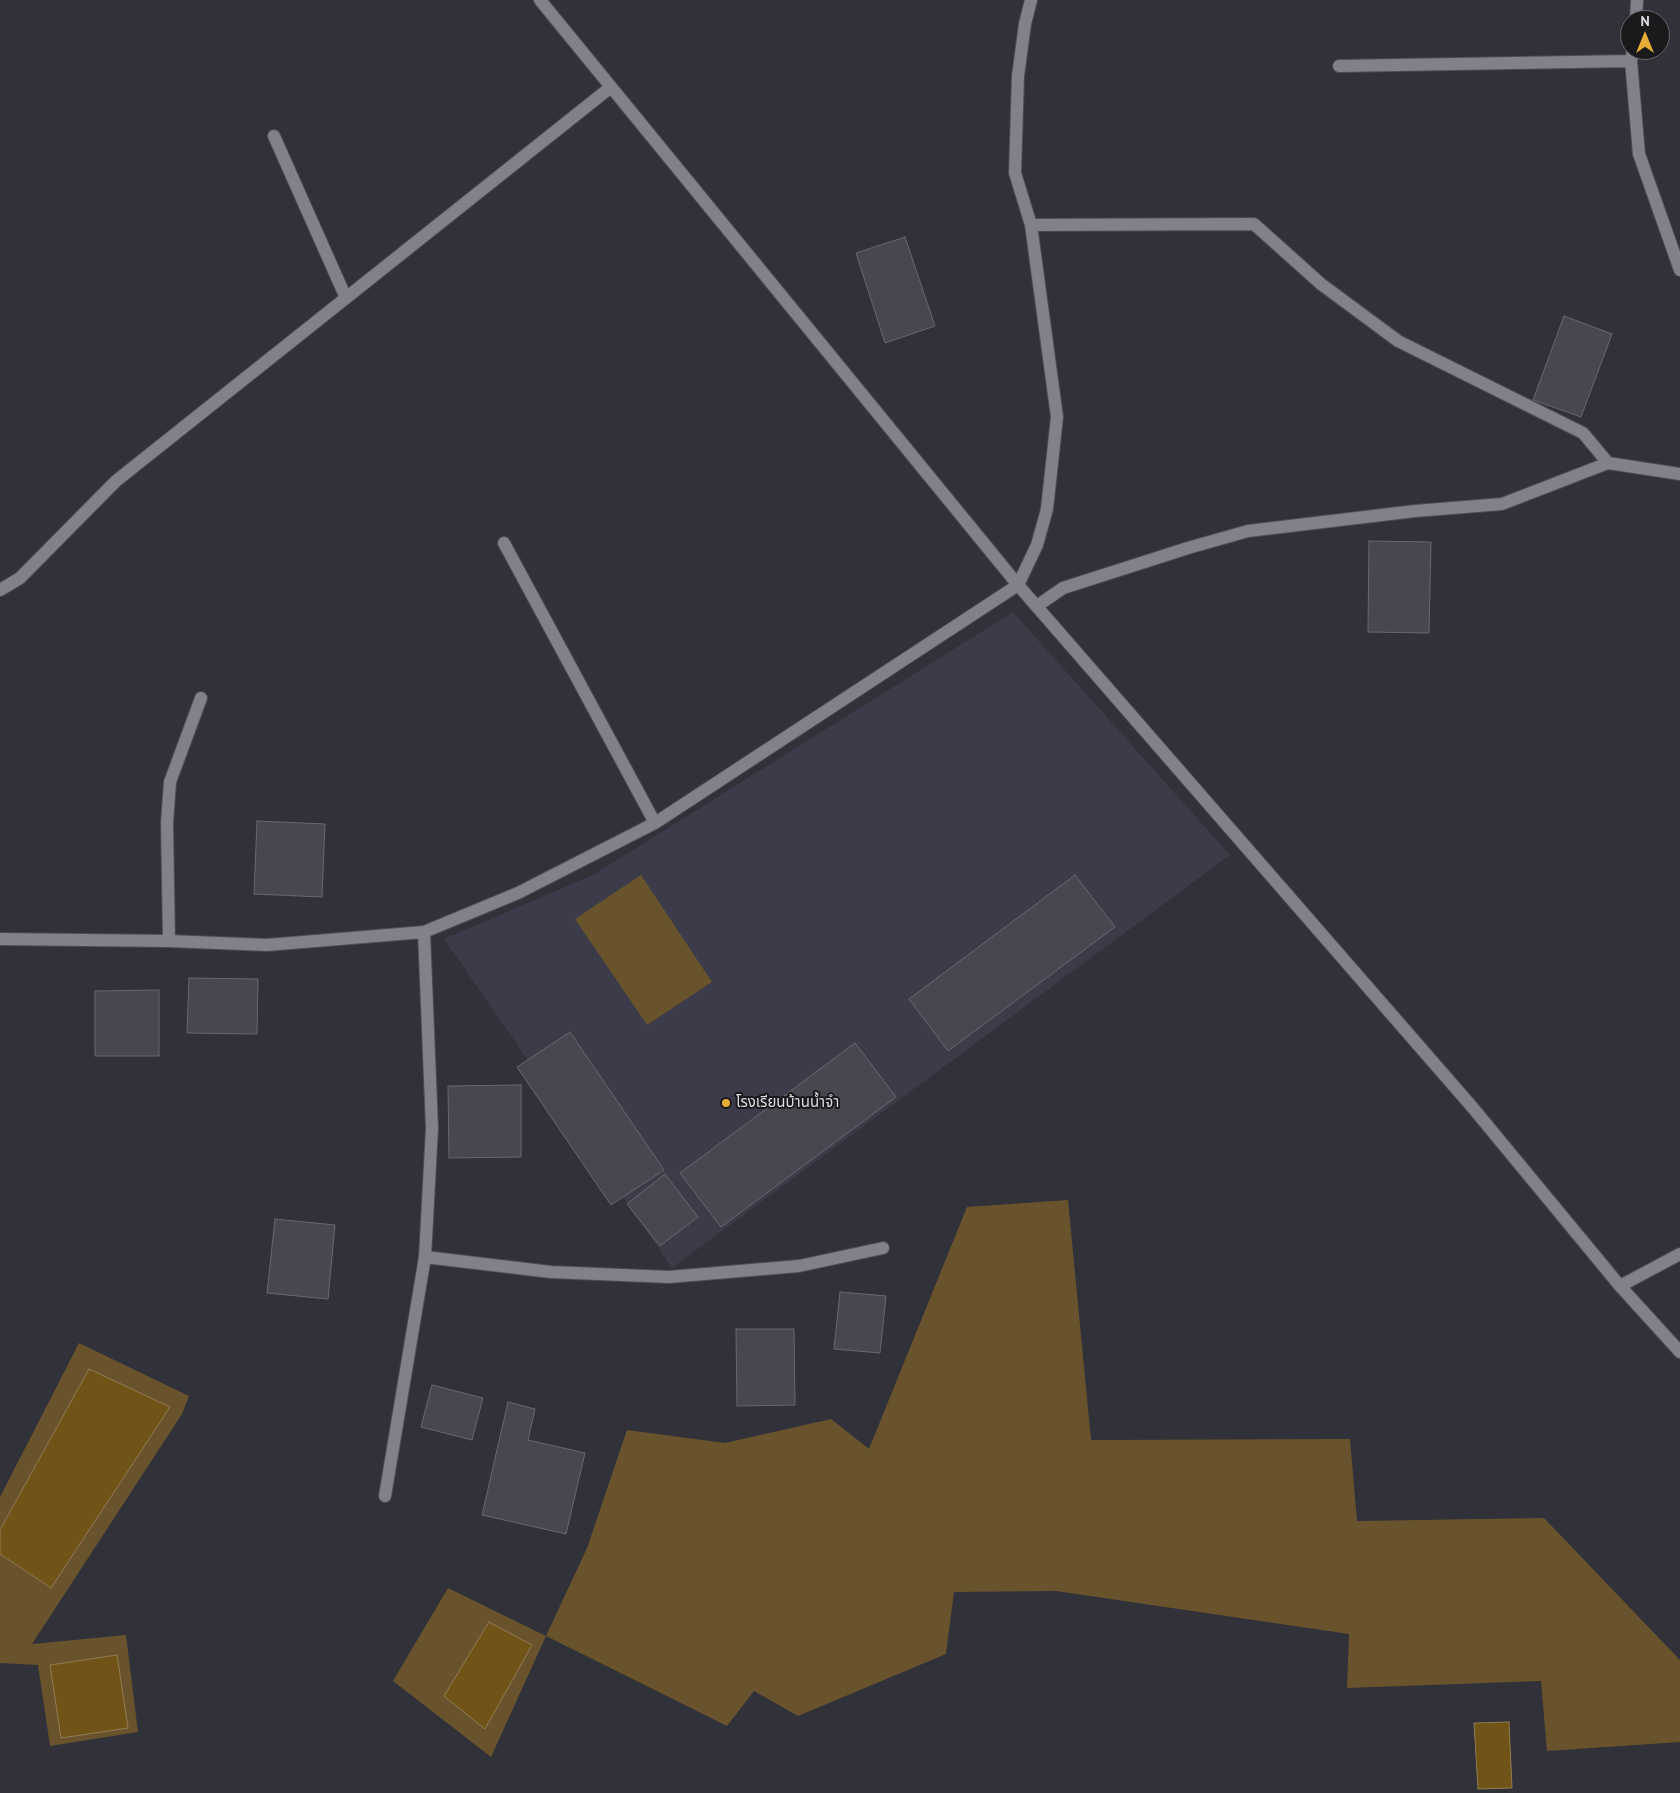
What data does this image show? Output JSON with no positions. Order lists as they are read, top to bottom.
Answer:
{
  "places": ["โรงเรียนบ้านน้ำจำ"],
  "north": "top"
}
